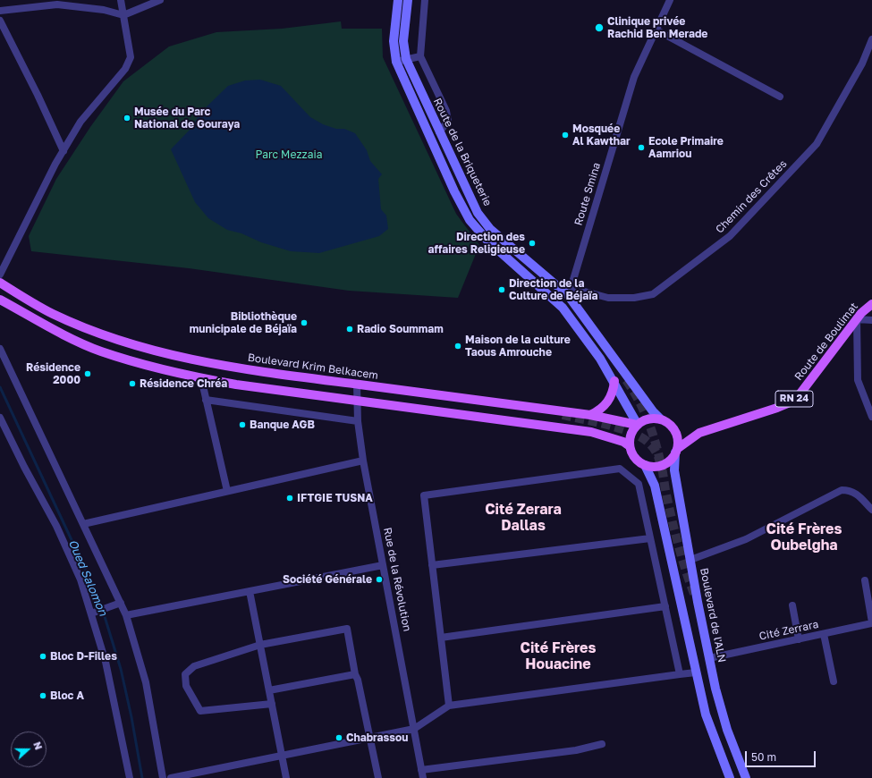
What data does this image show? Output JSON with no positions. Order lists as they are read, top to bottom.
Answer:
{
  "streets": {
    "main road": ["Route de Boulimat", "Boulevard Krim Belkacem", "RN 24"],
    "street": [
      "Route de la Briqueterie",
      "Route Smina",
      "Chemin des Crêtes",
      "Rue de la Révolution",
      "Boulevard de l'ALN",
      "Cité Zerrara"
    ]
  },
  "crossings": [
    ["Route de la Briqueterie", "Route Smina"],
    ["Route de la Briqueterie", "Chemin des Crêtes"],
    ["Route de la Briqueterie", "Route de Boulimat"],
    ["Route de la Briqueterie", "Boulevard Krim Belkacem"],
    ["Route de la Briqueterie", "Boulevard de l'ALN"],
    ["Route Smina", "Chemin des Crêtes"],
    ["Route de Boulimat", "Boulevard Krim Belkacem"],
    ["Route de Boulimat", "Boulevard de l'ALN"],
    ["Boulevard Krim Belkacem", "Rue de la Révolution"],
    ["Boulevard Krim Belkacem", "Boulevard de l'ALN"],
    ["Boulevard de l'ALN", "Cité Zerrara"]
  ],
  "districts": ["Cité Zerara Dallas", "Cité Frères Oubelgha", "Cité Frères Houacine"],
  "water": ["Oued Salomon"],
  "parks": ["Parc Mezzaia"],
  "places": [
    "Clinique privée Rachid Ben Merade",
    "Musée du Parc National de Gouraya",
    "Mosquée Al Kawthar",
    "Ecole Primaire Aamriou",
    "Direction des affaires Religieuse",
    "Direction de la Culture de Béjaïa",
    "Bibliothèque municipale de Béjaïa",
    "Radio Soummam",
    "Maison de la culture Taous Amrouche",
    "Résidence 2000",
    "Résidence Chréa",
    "Banque AGB",
    "IFTGIE TUSNA",
    "Société Générale",
    "Bloc D-Filles",
    "Bloc A",
    "Chabrassou"
  ],
  "scale_bar": "50 m",
  "north": "right"
}
